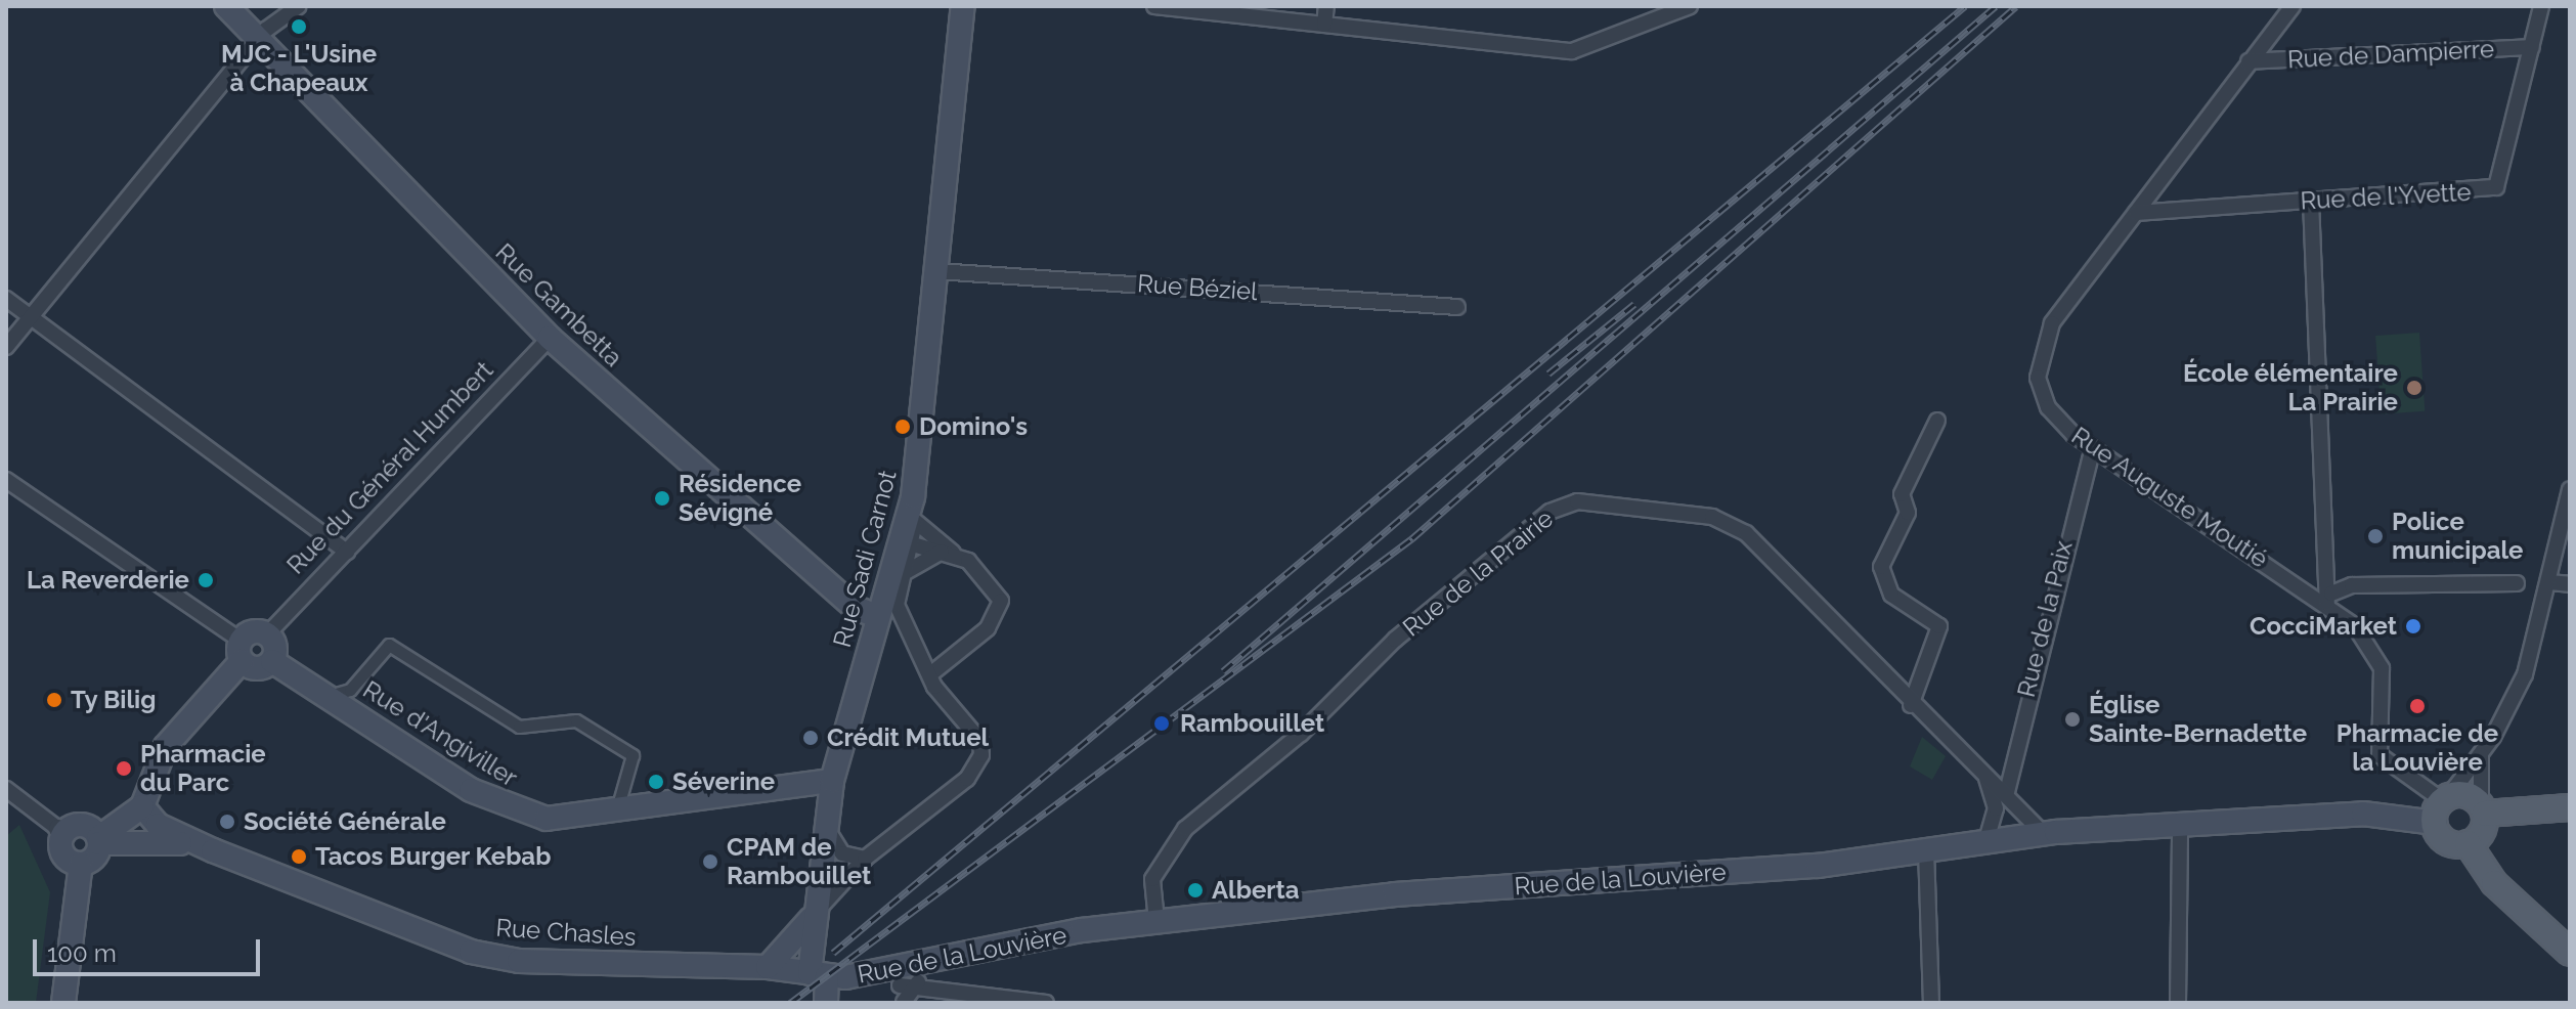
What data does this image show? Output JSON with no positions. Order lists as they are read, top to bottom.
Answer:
{
  "streets": {
    "main road": [
      "Rue Gambetta",
      "Rue Sadi Carnot",
      "Rue d'Angiviller",
      "Rue de la Louvière",
      "Rue Chasles"
    ],
    "street": [
      "Rue de Dampierre",
      "Rue de l'Yvette",
      "Rue Béziel",
      "Rue du Général Humbert",
      "Rue Auguste Moutié",
      "Rue de la Prairie",
      "Rue de la Paix"
    ]
  },
  "crossings": [
    ["Rue de Dampierre", "Rue de l'Yvette"],
    ["Rue de Dampierre", "Rue Auguste Moutié"],
    ["Rue de l'Yvette", "Rue Auguste Moutié"],
    ["Rue Béziel", "Rue Sadi Carnot"],
    ["Rue Gambetta", "Rue du Général Humbert"],
    ["Rue Gambetta", "Rue Sadi Carnot"],
    ["Rue Auguste Moutié", "Rue de la Paix"],
    ["Rue Auguste Moutié", "Rue de la Louvière"],
    ["Rue Sadi Carnot", "Rue d'Angiviller"],
    ["Rue Sadi Carnot", "Rue de la Louvière"],
    ["Rue Sadi Carnot", "Rue Chasles"],
    ["Rue de la Prairie", "Rue de la Paix"],
    ["Rue de la Prairie", "Rue de la Louvière"],
    ["Rue de la Louvière", "Rue Chasles"]
  ],
  "places": [
    "MJC - L'Usine à Chapeaux",
    "École élémentaire La Prairie",
    "Domino's",
    "Résidence Sévigné",
    "Police municipale",
    "La Reverderie",
    "CocciMarket",
    "Ty Bilig",
    "Pharmacie de la Louvière",
    "Église Sainte-Bernadette",
    "Rambouillet",
    "Crédit Mutuel",
    "Pharmacie du Parc",
    "Séverine",
    "Société Générale",
    "Tacos Burger Kebab",
    "CPAM de Rambouillet",
    "Alberta"
  ],
  "scale_bar": "100 m"
}
